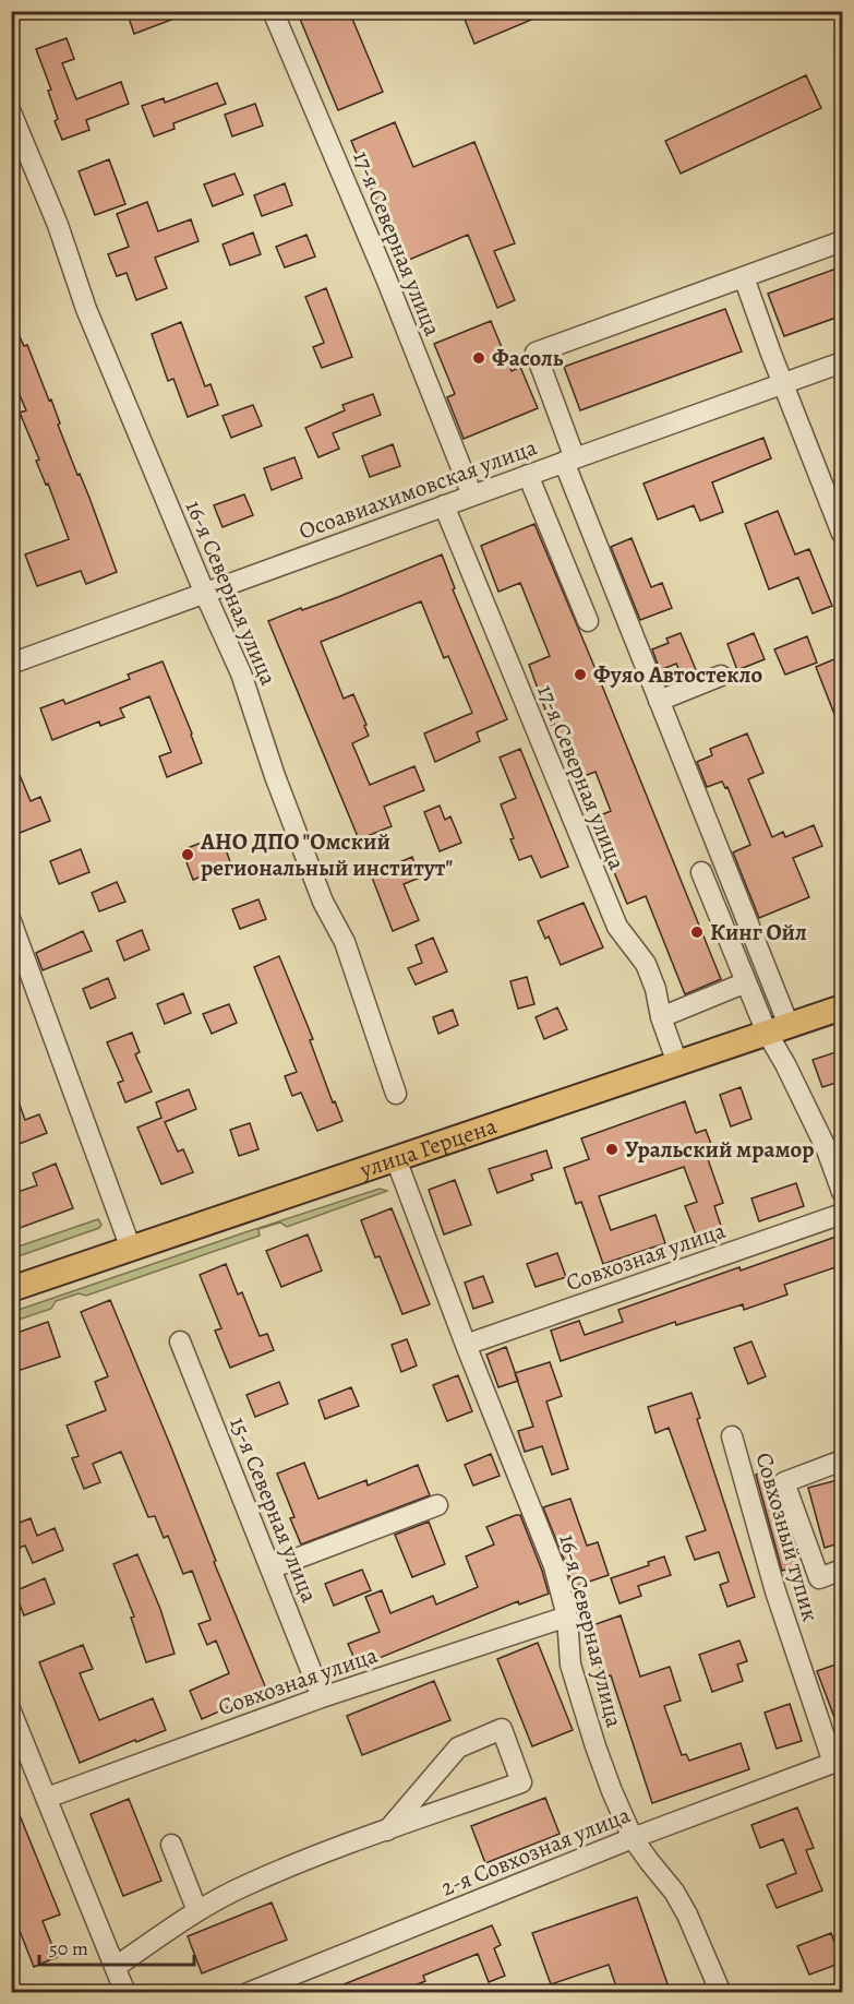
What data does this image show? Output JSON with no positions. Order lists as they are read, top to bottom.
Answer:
{
  "streets": {
    "main road": ["улица Герцена"],
    "street": [
      "17-я Северная улица",
      "Осоавиахимовская улица",
      "16-я Северная улица",
      "Совхозная улица",
      "15-я Северная улица",
      "Совхозный тупик",
      "2-я Совхозная улица"
    ]
  },
  "crossings": [
    ["17-я Северная улица", "Осоавиахимовская улица"],
    ["17-я Северная улица", "улица Герцена"],
    ["Осоавиахимовская улица", "16-я Северная улица"],
    ["16-я Северная улица", "улица Герцена"],
    ["16-я Северная улица", "Совхозная улица"],
    ["16-я Северная улица", "2-я Совхозная улица"],
    ["Совхозная улица", "15-я Северная улица"],
    ["Совхозный тупик", "2-я Совхозная улица"]
  ],
  "places": [
    "Фасоль",
    "Фуяо Автостекло",
    "АНО ДПО \"Омский региональный институт\"",
    "Кинг Ойл",
    "Уральский мрамор"
  ],
  "scale_bar": "50 m"
}
